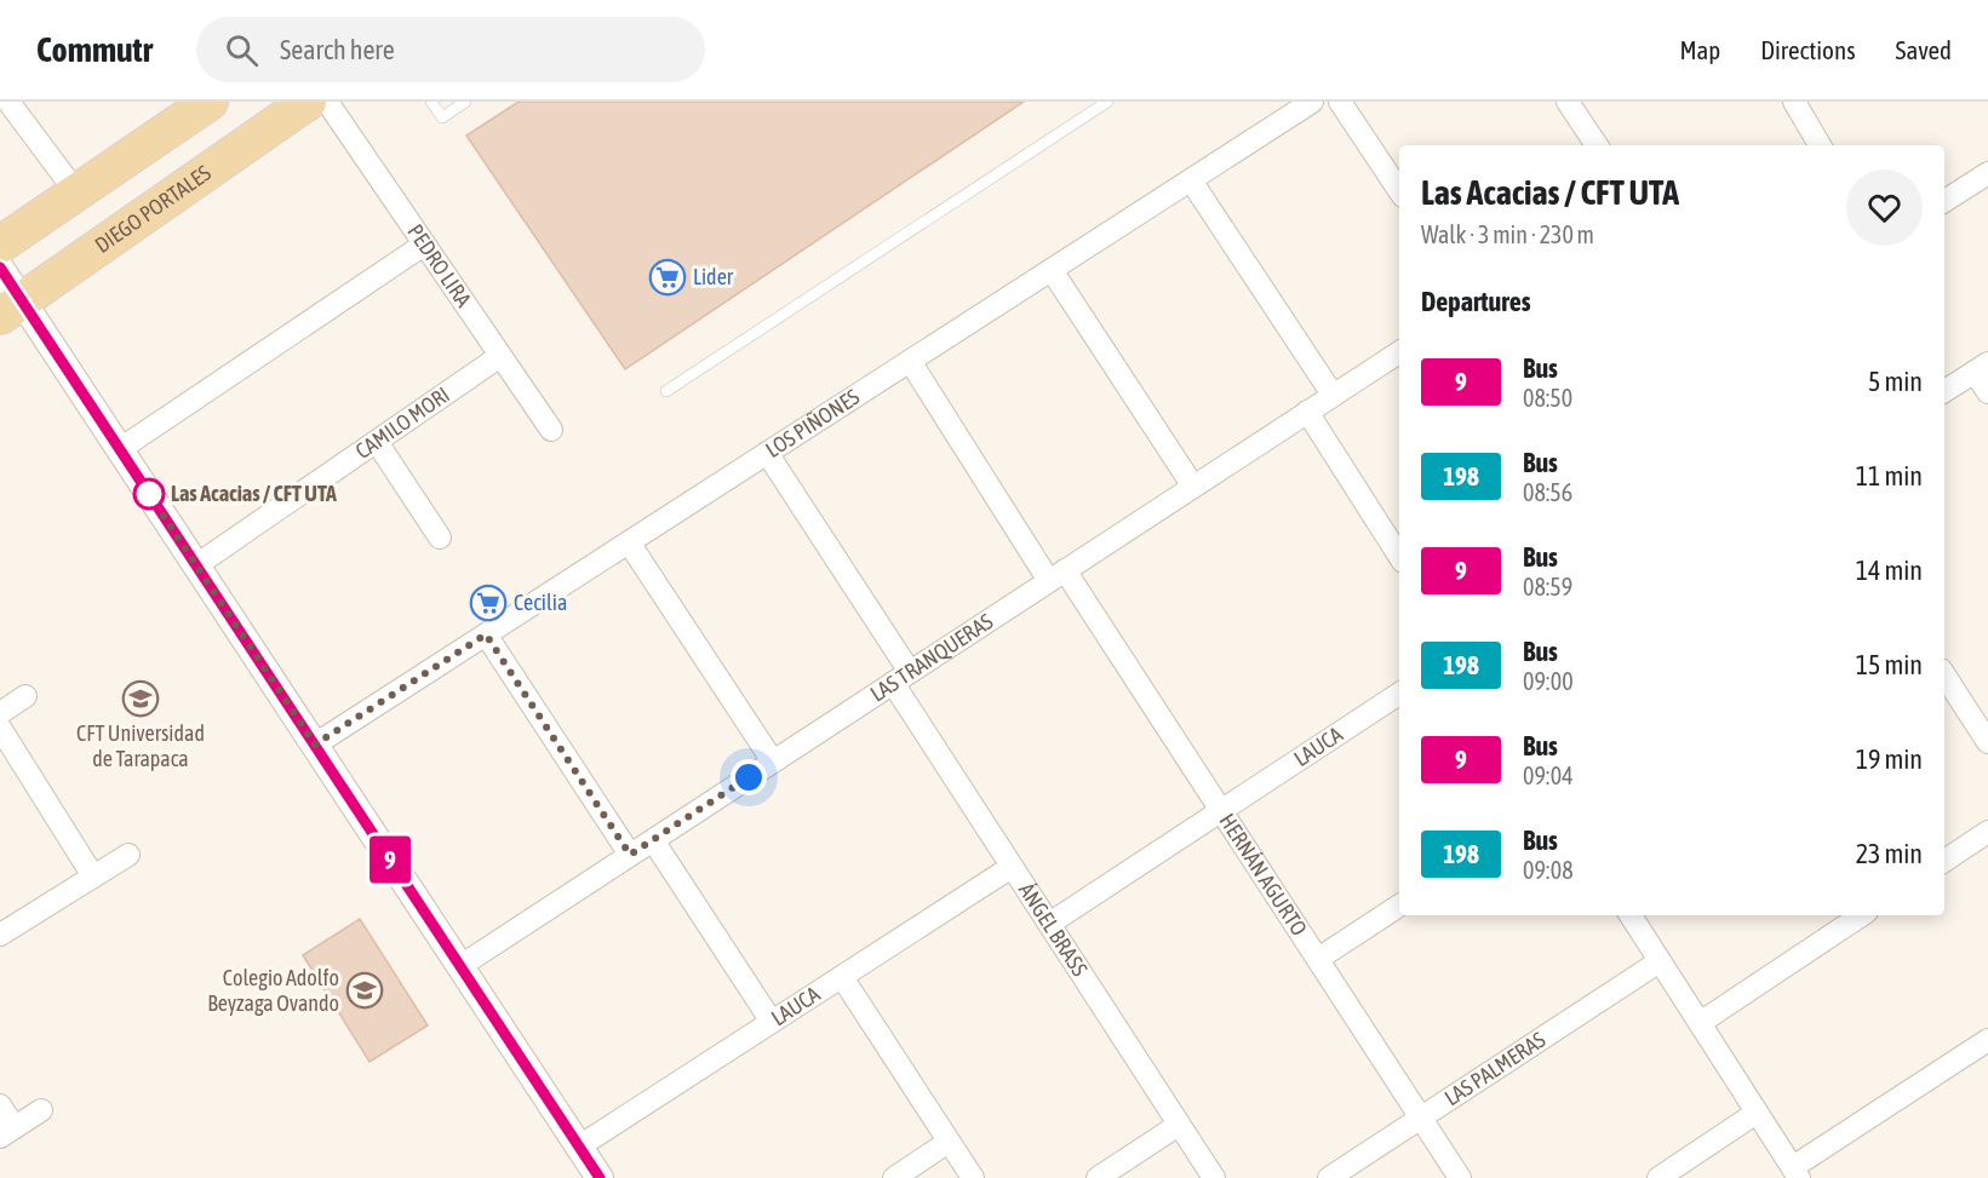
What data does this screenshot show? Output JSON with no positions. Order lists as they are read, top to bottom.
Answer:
{
  "streets": {
    "main road": ["DIEGO PORTALES"],
    "street": [
      "PEDRO LIRA",
      "CAMILO MORI",
      "LOS PIÑONES",
      "LAS TRANQUERAS",
      "LAUCA",
      "HERNÁN AGURTO",
      "ÁNGEL BRASS",
      "LAS PALMERAS"
    ]
  },
  "crossings": [
    ["PEDRO LIRA", "CAMILO MORI"],
    ["LOS PIÑONES", "HERNÁN AGURTO"],
    ["LOS PIÑONES", "ÁNGEL BRASS"],
    ["LAS TRANQUERAS", "HERNÁN AGURTO"],
    ["LAS TRANQUERAS", "ÁNGEL BRASS"],
    ["LAUCA", "HERNÁN AGURTO"],
    ["LAUCA", "ÁNGEL BRASS"],
    ["HERNÁN AGURTO", "LAS PALMERAS"]
  ],
  "places": {
    "supermarket": ["Lider", "Cecilia"],
    "other": ["Las Acacias / CFT UTA"],
    "school or university": ["CFT Universidad de Tarapaca", "Colegio Adolfo Beyzaga Ovando"]
  },
  "lines": ["bus line 9"],
  "page": {
    "header": "Commutr",
    "search": "Search here",
    "nav": ["Map", "Directions", "Saved"],
    "on_map": "9",
    "heading": [
      ["Las Acacias / CFT UTA", "Walk · 3 min · 230 m"],
      "Departures"
    ],
    "list": [
      {
        "mark": "9",
        "name": "Bus",
        "note": "08:50",
        "value": "5 min"
      },
      {
        "mark": "198",
        "name": "Bus",
        "note": "08:56",
        "value": "11 min"
      },
      {
        "mark": "9",
        "name": "Bus",
        "note": "08:59",
        "value": "14 min"
      },
      {
        "mark": "198",
        "name": "Bus",
        "note": "09:00",
        "value": "15 min"
      },
      {
        "mark": "9",
        "name": "Bus",
        "note": "09:04",
        "value": "19 min"
      },
      {
        "mark": "198",
        "name": "Bus",
        "note": "09:08",
        "value": "23 min"
      }
    ]
  }
}
